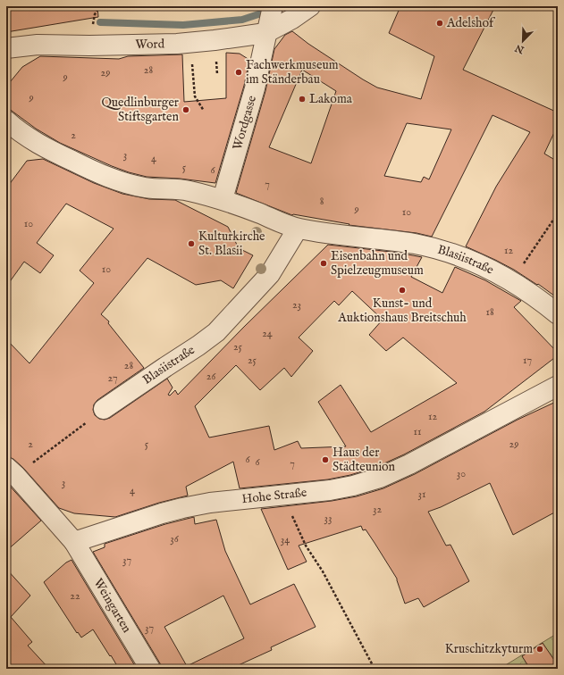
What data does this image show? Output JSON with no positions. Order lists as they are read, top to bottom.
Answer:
{
  "streets": {
    "street": [
      "Word",
      "Wordgasse",
      "Blasiistraße",
      "Hohe Straße",
      "Weingarten"
    ]
  },
  "crossings": [
    ["Word", "Wordgasse"],
    ["Wordgasse", "Blasiistraße"],
    ["Hohe Straße", "Weingarten"]
  ],
  "places": [
    "Adelshof",
    "Fachwerkmuseum im Ständerbau",
    "Lakoma",
    "Quedlinburger Stiftsgarten",
    "Kulturkirche St. Blasii",
    "Eisenbahn und Spielzeugmuseum",
    "Kunst- und Auktionshaus Breitschuh",
    "Haus der Städteunion",
    "Kruschitzkyturm"
  ],
  "house_numbers": [
    "28",
    "29",
    "9",
    "9",
    "2",
    "3",
    "4",
    "5",
    "6",
    "7",
    "8",
    "9",
    "10",
    "10",
    "12",
    "10",
    "23",
    "18",
    "24",
    "25",
    "25",
    "17",
    "28",
    "26",
    "27",
    "12",
    "11",
    "2",
    "5",
    "29",
    "6",
    "6",
    "7",
    "30",
    "3",
    "4",
    "31",
    "32",
    "33",
    "36",
    "34",
    "37",
    "22",
    "37"
  ],
  "north": "bottom left"
}
